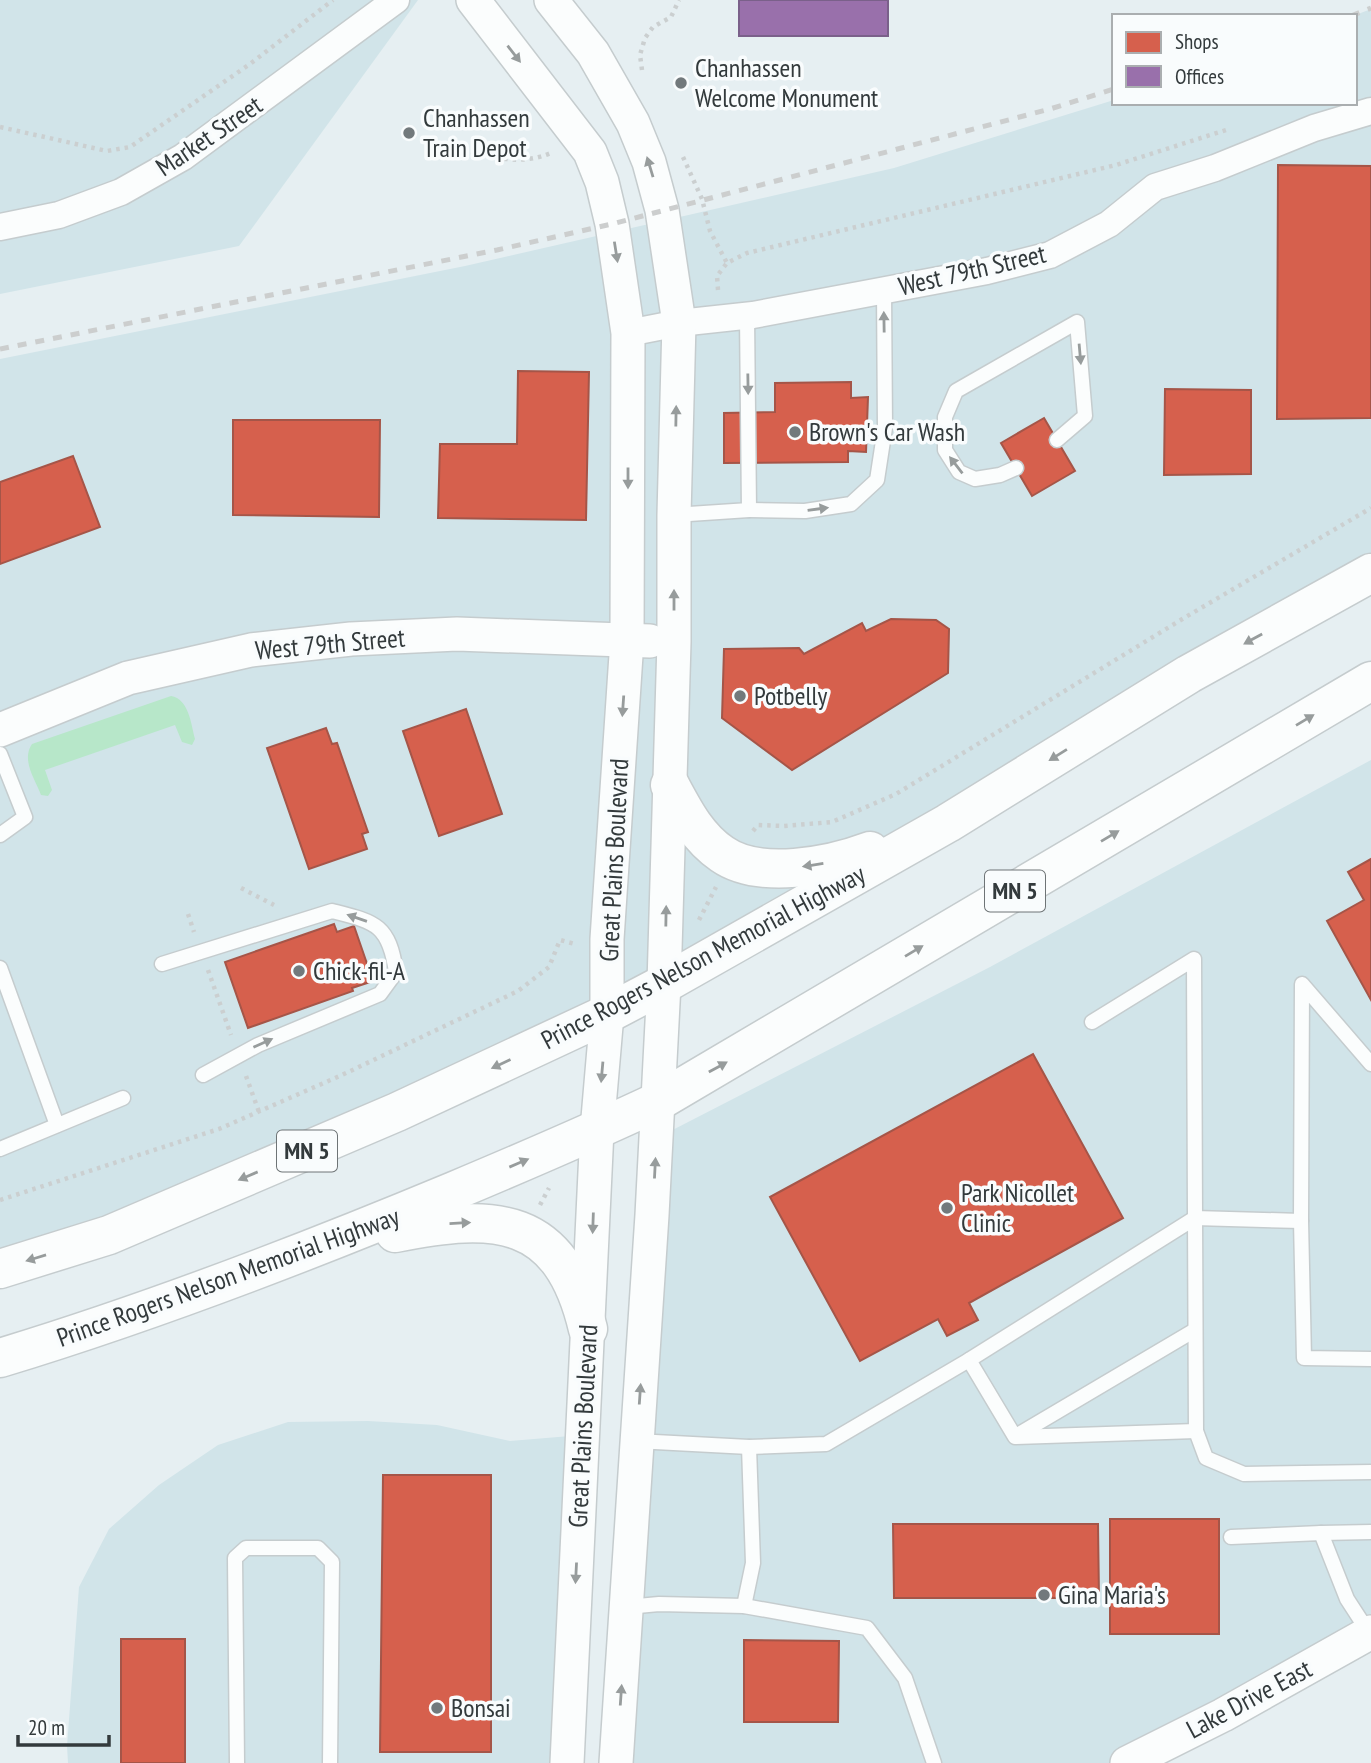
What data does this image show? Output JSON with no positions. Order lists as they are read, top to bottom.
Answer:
{
  "streets": {
    "main road": ["MN 5", "Prince Rogers Nelson Memorial Highway"],
    "street": [
      "Market Street",
      "West 79th Street",
      "Great Plains Boulevard",
      "Lake Drive East"
    ]
  },
  "crossings": [
    ["West 79th Street", "Great Plains Boulevard"],
    ["Great Plains Boulevard", "Prince Rogers Nelson Memorial Highway"]
  ],
  "places": [
    "Chanhassen Welcome Monument",
    "Chanhassen Train Depot",
    "Brown's Car Wash",
    "Potbelly",
    "Chick-fil-A",
    "Park Nicollet Clinic",
    "Gina Maria's",
    "Bonsai"
  ],
  "legend": ["Shops", "Offices"],
  "scale_bar": "20 m"
}
